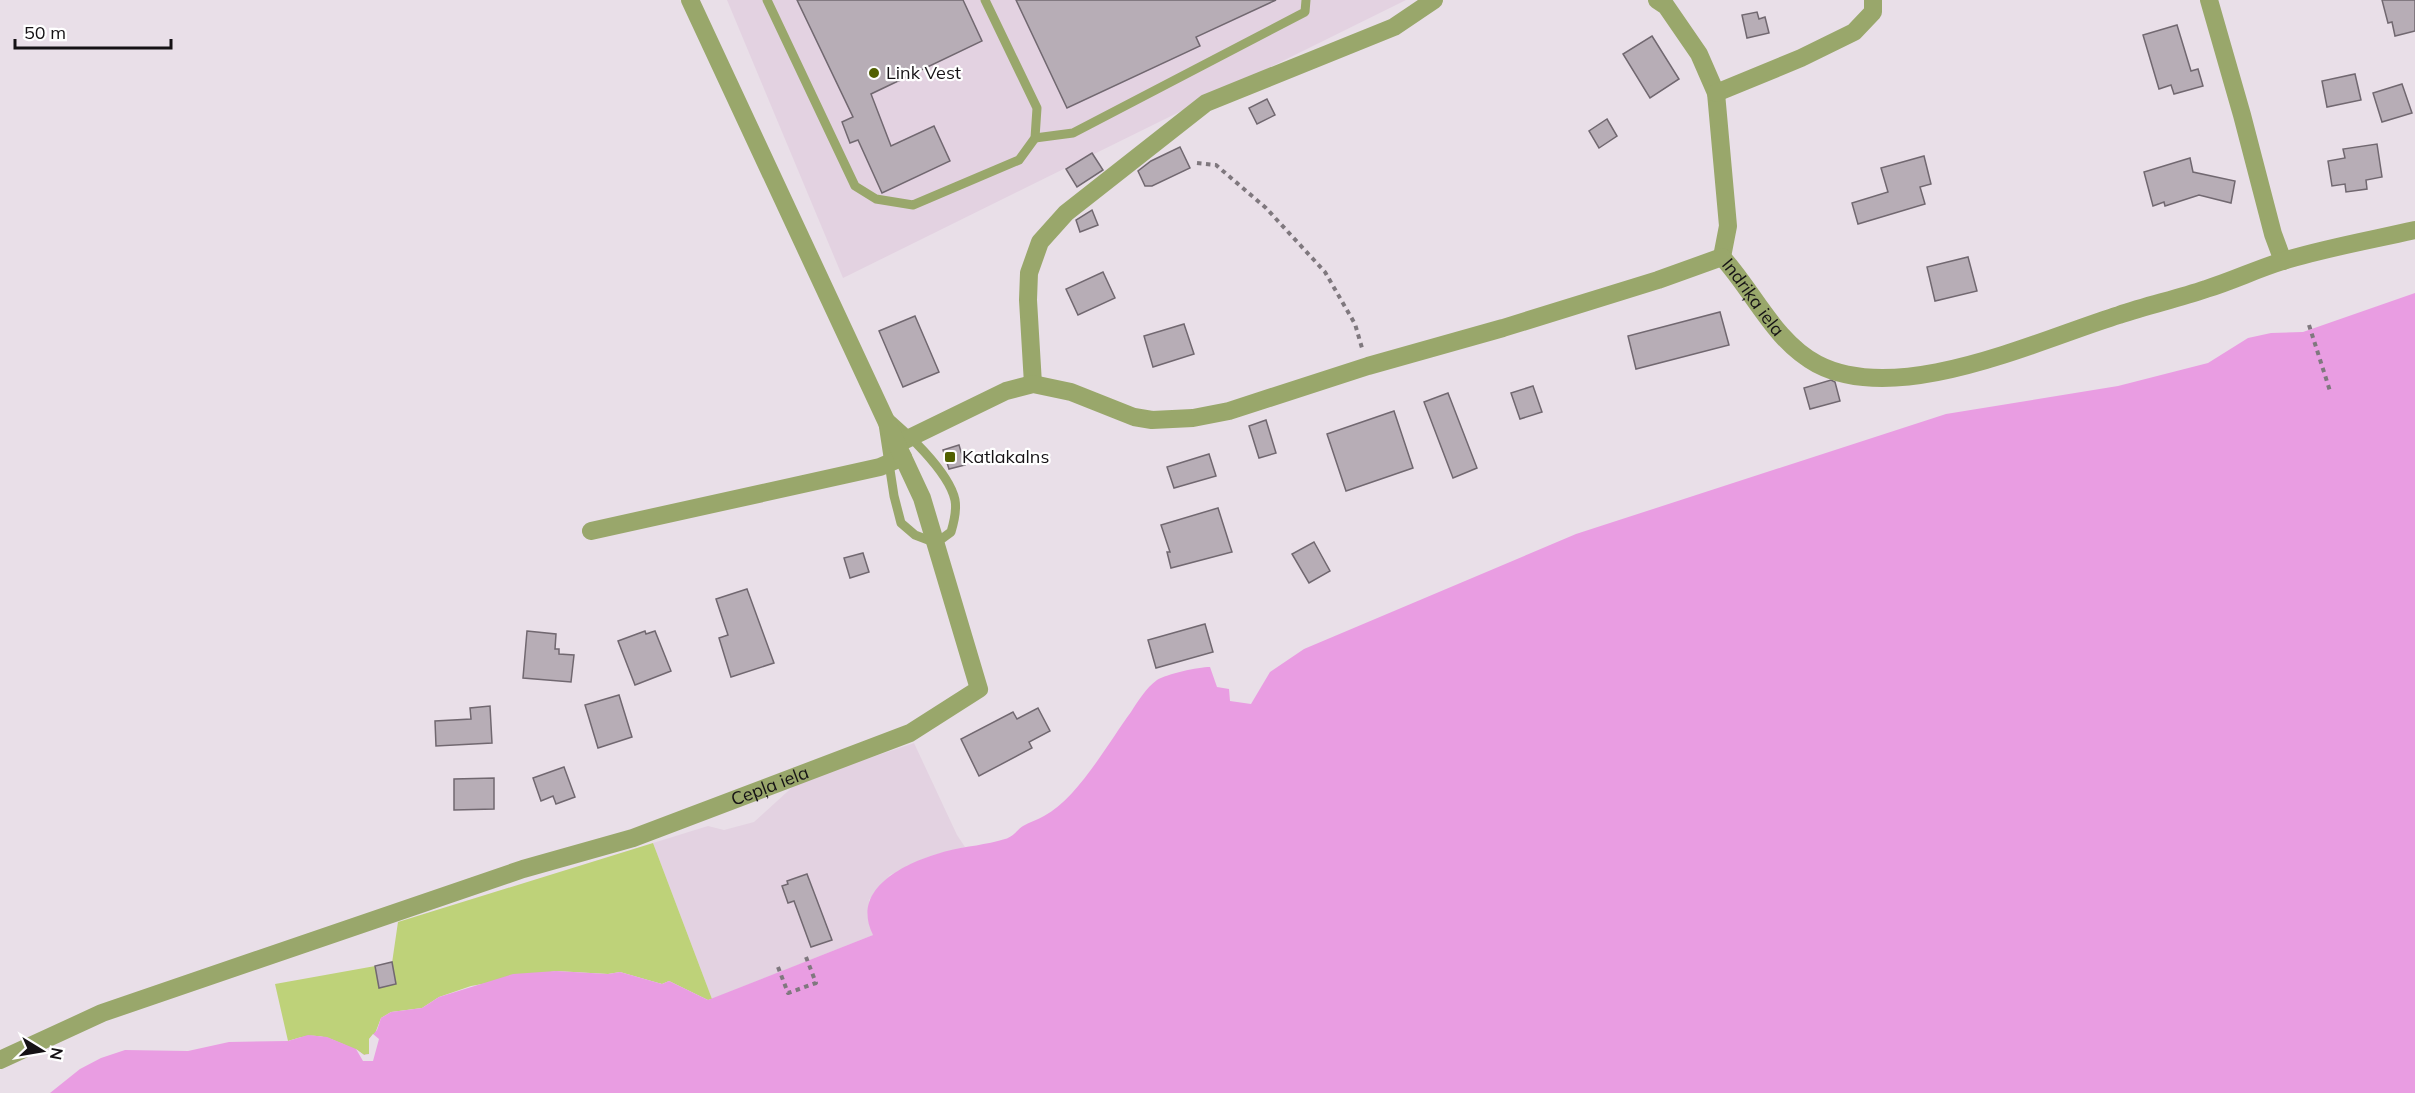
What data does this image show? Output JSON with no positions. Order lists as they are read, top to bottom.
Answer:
{
  "streets": {
    "street": ["Indriķa iela", "Cepļa iela"]
  },
  "places": {
    "other": ["Link Vest"],
    "transit": ["Katlakalns"]
  },
  "scale_bar": "50 m",
  "north": "right"
}
